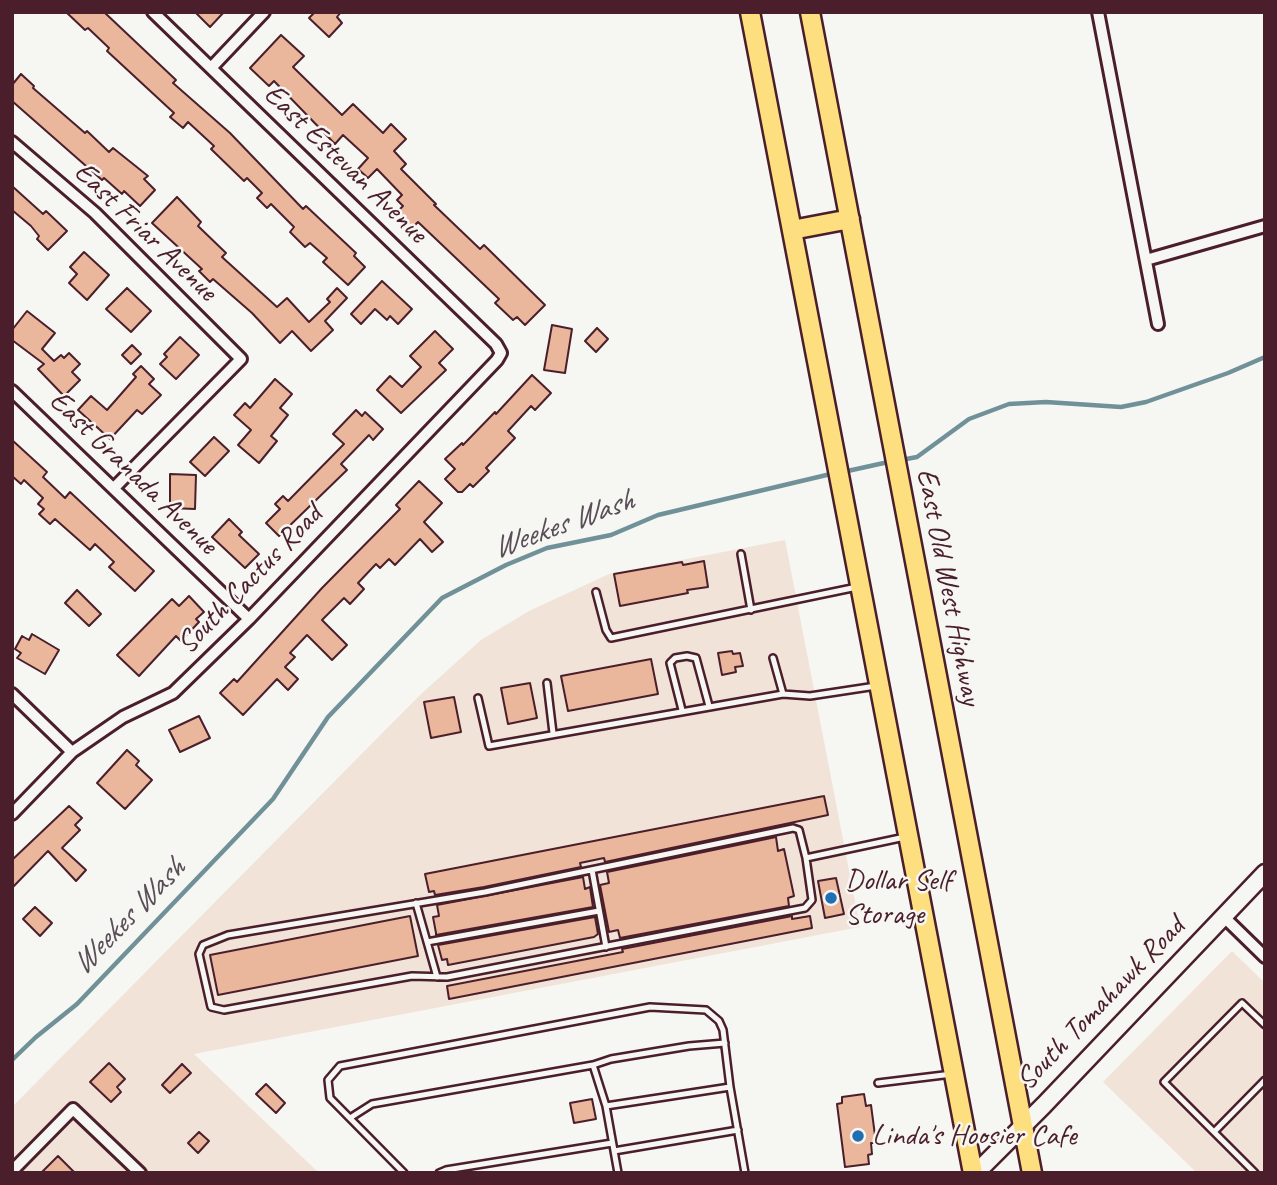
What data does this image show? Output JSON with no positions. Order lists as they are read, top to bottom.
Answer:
{
  "streets": {
    "main road": ["East Old West Highway", "South Tomahawk Road"],
    "street": [
      "East Estevan Avenue",
      "East Friar Avenue",
      "East Granada Avenue",
      "South Cactus Road"
    ]
  },
  "crossings": [
    ["East Estevan Avenue", "South Cactus Road"],
    ["East Friar Avenue", "East Granada Avenue"],
    ["East Granada Avenue", "South Cactus Road"],
    ["East Old West Highway", "South Tomahawk Road"]
  ],
  "water": ["Weekes Wash"],
  "places": ["Dollar Self Storage", "Linda's Hoosier Cafe"]
}
